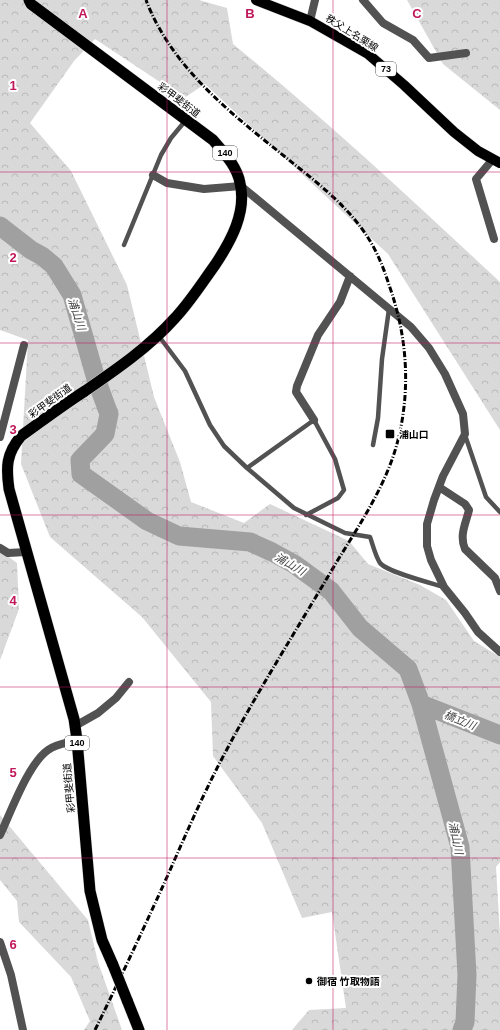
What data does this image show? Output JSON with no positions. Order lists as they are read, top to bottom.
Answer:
{
  "streets": {
    "highway": ["彩甲斐街道", "140"],
    "main road": ["秩父上名栗線", "73"]
  },
  "water": ["浦山川", "橋立川"],
  "places": {
    "transit": ["浦山口"],
    "other": ["御宿 竹取物語"]
  },
  "grid": {
    "columns": ["A", "B", "C"],
    "rows": [
      "1",
      "2",
      "3",
      "4",
      "5",
      "6"
    ]
  }
}
